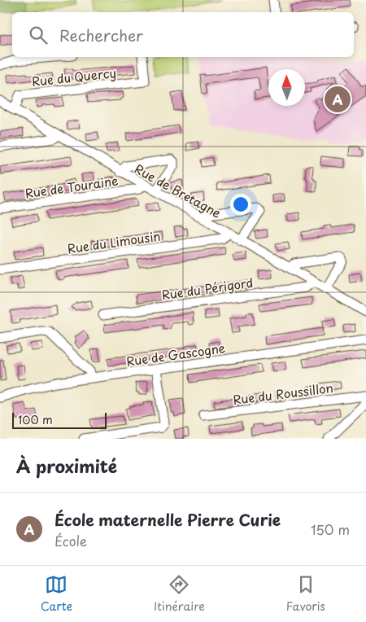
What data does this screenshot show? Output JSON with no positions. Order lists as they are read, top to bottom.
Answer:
{
  "streets": {
    "street": [
      "Rue du Quercy",
      "Rue de Touraine",
      "Rue de Bretagne",
      "Rue du Limousin",
      "Rue du Périgord",
      "Rue de Gascogne",
      "Rue du Roussillon"
    ]
  },
  "crossings": [
    ["Rue du Quercy", "Rue de Bretagne"],
    ["Rue de Touraine", "Rue de Bretagne"],
    ["Rue de Bretagne", "Rue du Limousin"],
    ["Rue de Bretagne", "Rue du Périgord"]
  ],
  "scale_bar": "100 m",
  "north": "top",
  "page": {
    "search": "Rechercher",
    "pins": "A",
    "scale": "100 m",
    "heading": "À proximité",
    "list": [
      {
        "mark": "A",
        "name": "École maternelle Pierre Curie",
        "note": "École",
        "value": "150 m"
      }
    ],
    "nav": ["Carte", "Itinéraire", "Favoris"]
  }
}
